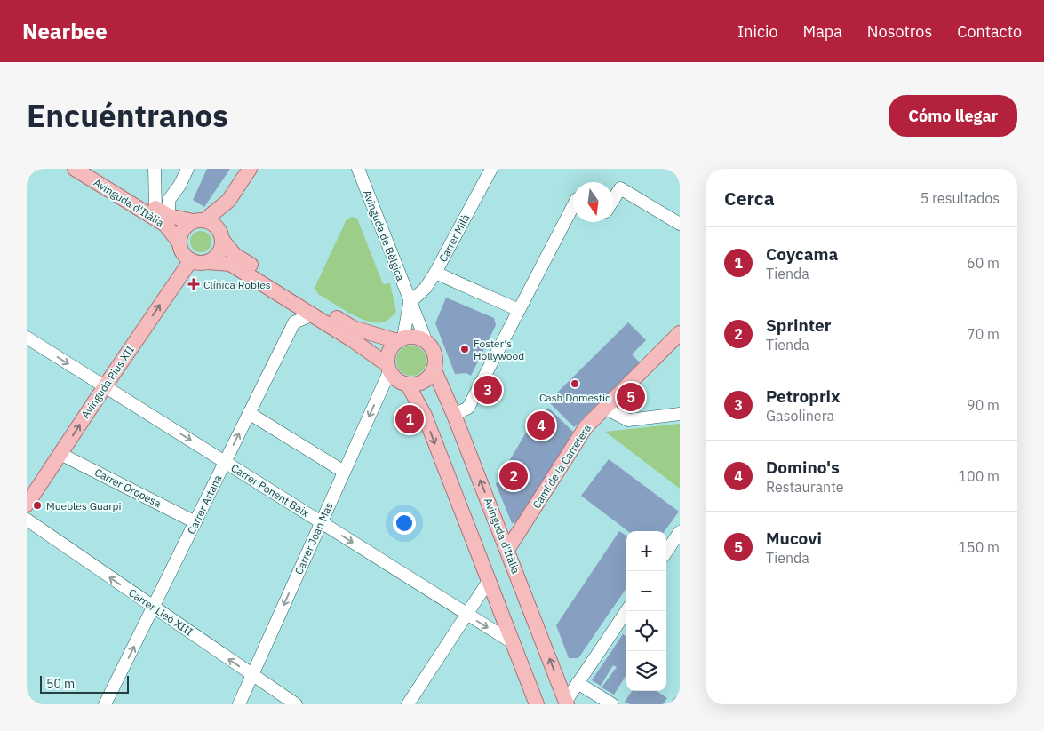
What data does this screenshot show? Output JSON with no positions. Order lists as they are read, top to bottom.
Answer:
{
  "streets": {
    "main road": ["Avinguda d'Itàlia", "Avinguda Pius XII", "Camí de la Carretera"],
    "street": [
      "Avinguda de Bèlgica",
      "Carrer Milà",
      "Carrer Oropesa",
      "Carrer Ponent Baix",
      "Carrer Artana",
      "Carrer Joan Mas",
      "Carrer Lleó XIII"
    ]
  },
  "crossings": [
    ["Avinguda d'Itàlia", "Avinguda de Bèlgica"],
    ["Avinguda d'Itàlia", "Avinguda Pius XII"],
    ["Avinguda d'Itàlia", "Camí de la Carretera"],
    ["Avinguda d'Itàlia", "Carrer Joan Mas"],
    ["Avinguda de Bèlgica", "Carrer Milà"],
    ["Avinguda de Bèlgica", "Carrer Joan Mas"],
    ["Avinguda Pius XII", "Carrer Oropesa"],
    ["Avinguda Pius XII", "Carrer Ponent Baix"],
    ["Carrer Oropesa", "Carrer Artana"],
    ["Carrer Ponent Baix", "Carrer Artana"],
    ["Carrer Ponent Baix", "Carrer Joan Mas"],
    ["Carrer Artana", "Carrer Lleó XIII"],
    ["Carrer Joan Mas", "Carrer Lleó XIII"]
  ],
  "one_way": [
    "Avinguda Pius XII",
    "Carrer Ponent Baix",
    "Carrer Artana",
    "Carrer Joan Mas",
    "Carrer Lleó XIII"
  ],
  "places": {
    "health": ["Clínica Robles"],
    "other": ["Foster's Hollywood", "Cash Domestic", "Muebles Guarpi"]
  },
  "scale_bar": "50 m",
  "north": "bottom",
  "page": {
    "header": "Nearbee",
    "nav": [
      "Inicio",
      "Mapa",
      "Nosotros",
      "Contacto"
    ],
    "title": "Encuéntranos",
    "buttons": "Cómo llegar",
    "heading": ["Cerca", "5 resultados"],
    "list": [
      {
        "mark": "1",
        "name": "Coycama",
        "note": "Tienda",
        "value": "60 m"
      },
      {
        "mark": "2",
        "name": "Sprinter",
        "note": "Tienda",
        "value": "70 m"
      },
      {
        "mark": "3",
        "name": "Petroprix",
        "note": "Gasolinera",
        "value": "90 m"
      },
      {
        "mark": "4",
        "name": "Domino's",
        "note": "Restaurante",
        "value": "100 m"
      },
      {
        "mark": "5",
        "name": "Mucovi",
        "note": "Tienda",
        "value": "150 m"
      }
    ],
    "pins": [
      "3",
      "5",
      "1",
      "4",
      "2"
    ],
    "map_buttons": ["+", "−"],
    "scale": "50 m"
  }
}
